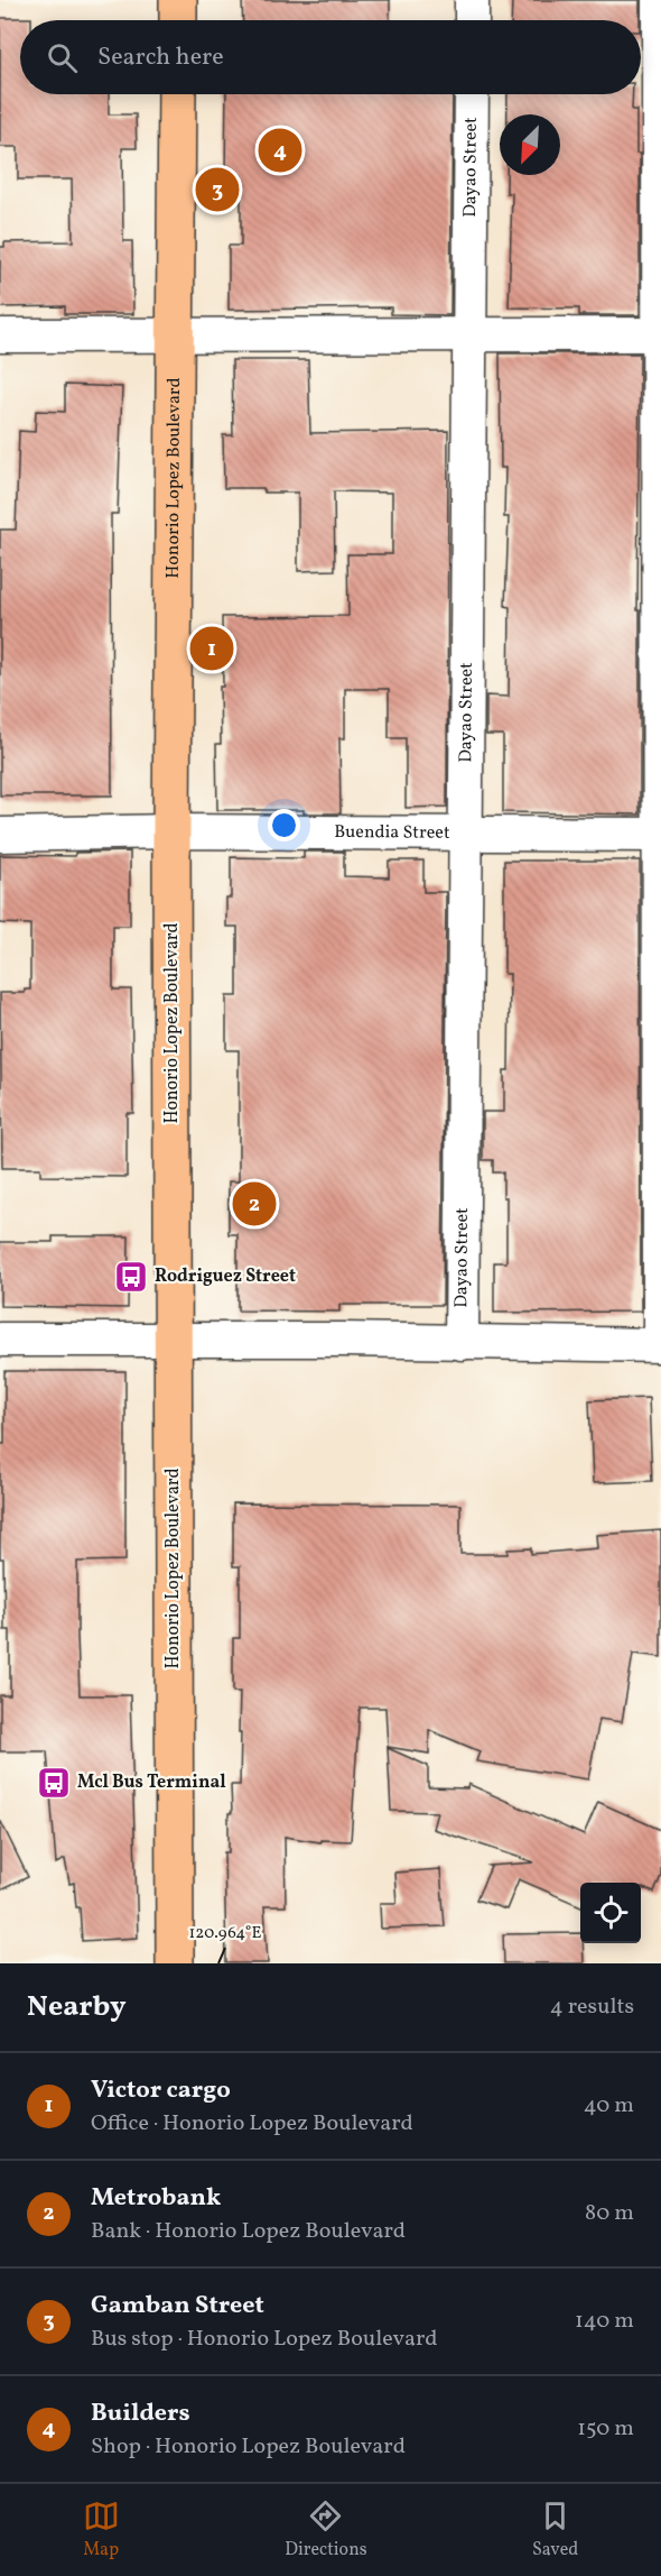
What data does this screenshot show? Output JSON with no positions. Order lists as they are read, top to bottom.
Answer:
{
  "streets": {
    "main road": ["Honorio Lopez Boulevard"],
    "street": ["Dayao Street", "Buendia Street"]
  },
  "crossings": [
    ["Dayao Street", "Buendia Street"],
    ["Honorio Lopez Boulevard", "Buendia Street"]
  ],
  "places": {
    "bus stop": ["Rodriguez Street", "Mcl Bus Terminal"]
  },
  "north": "bottom left",
  "page": {
    "search": "Search here",
    "pins": [
      "4",
      "3",
      "1",
      "2"
    ],
    "heading": ["Nearby", "4 results"],
    "list": [
      {
        "mark": "1",
        "name": "Victor cargo",
        "note": "Office · Honorio Lopez Boulevard",
        "value": "40 m"
      },
      {
        "mark": "2",
        "name": "Metrobank",
        "note": "Bank · Honorio Lopez Boulevard",
        "value": "80 m"
      },
      {
        "mark": "3",
        "name": "Gamban Street",
        "note": "Bus stop · Honorio Lopez Boulevard",
        "value": "140 m"
      },
      {
        "mark": "4",
        "name": "Builders",
        "note": "Shop · Honorio Lopez Boulevard",
        "value": "150 m"
      }
    ],
    "nav": ["Map", "Directions", "Saved"]
  },
  "coordinates": ["120.964°E"]
}
